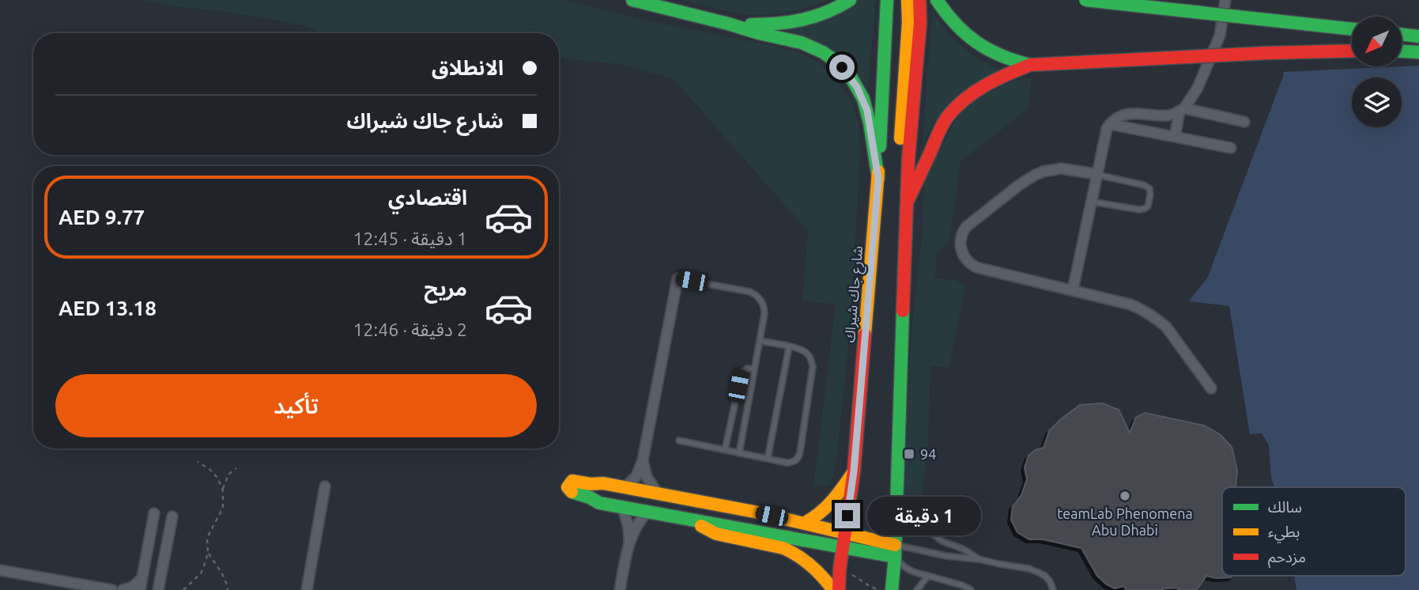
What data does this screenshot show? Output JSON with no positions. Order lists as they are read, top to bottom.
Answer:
{
  "streets": {
    "main road": ["شارع جاك شيراك"]
  },
  "places": {
    "transit": ["94"],
    "other": ["teamLab Phenomena Abu Dhabi"]
  },
  "legend": ["سالك", "بطيء", "مزدحم"],
  "north": "bottom left",
  "page": {
    "banner": ["الانطلاق", "شارع جاك شيراك"],
    "list": [
      {
        "name": "اقتصادي",
        "note": "1 دقيقة · 12:45",
        "value": "AED 9.77"
      },
      {
        "name": "مريح",
        "note": "2 دقيقة · 12:46",
        "value": "AED 13.18"
      }
    ],
    "buttons": "تأكيد",
    "bubble": "1 دقيقة"
  }
}
